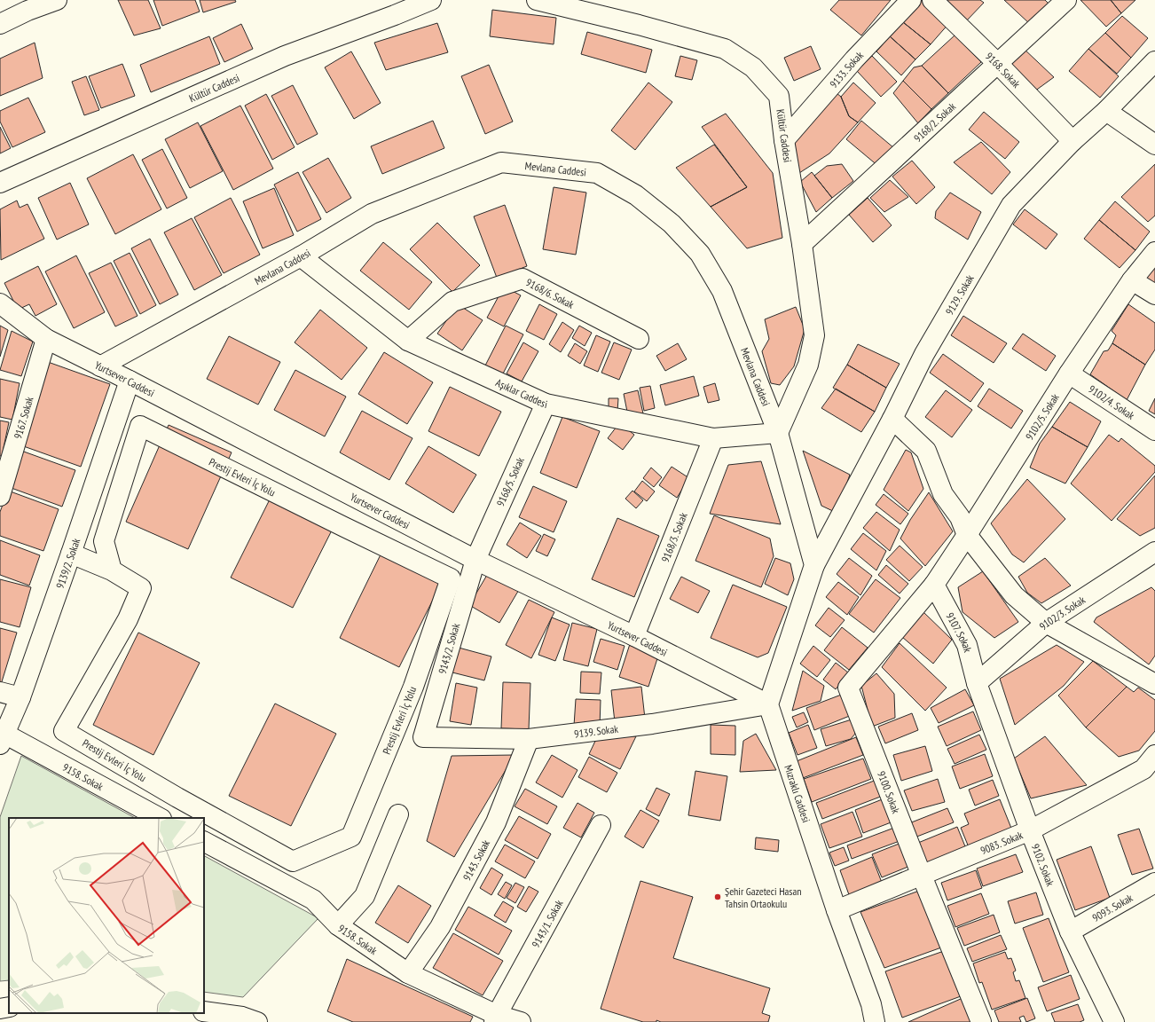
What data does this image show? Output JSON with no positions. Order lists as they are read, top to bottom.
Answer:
{
  "streets": {
    "street": [
      "9133. Sokak",
      "9168. Sokak",
      "Kültür Caddesi",
      "9168/2. Sokak",
      "Mevlana Caddesi",
      "9168/6. Sokak",
      "9129. Sokak",
      "Yurtsever Caddesi",
      "Aşıklar Caddesi",
      "9102/4. Sokak",
      "9102/5. Sokak",
      "9167. Sokak",
      "Prestij Evleri İç Yolu",
      "9168/5. Sokak",
      "9168/3. Sokak",
      "9139/2. Sokak",
      "9102/3. Sokak",
      "9107. Sokak",
      "9143/2. Sokak",
      "9139. Sokak",
      "9158. Sokak",
      "9100. Sokak",
      "Mızraklı Caddesi",
      "9083. Sokak",
      "9143. Sokak",
      "9102. Sokak",
      "9093. Sokak",
      "9143/1. Sokak"
    ]
  },
  "crossings": [
    ["9133. Sokak", "Kültür Caddesi"],
    ["9168. Sokak", "9168/2. Sokak"],
    ["9168. Sokak", "9129. Sokak"],
    ["Kültür Caddesi", "9168/2. Sokak"],
    ["Kültür Caddesi", "Mevlana Caddesi"],
    ["Kültür Caddesi", "Aşıklar Caddesi"],
    ["Mevlana Caddesi", "9129. Sokak"],
    ["Mevlana Caddesi", "Yurtsever Caddesi"],
    ["Mevlana Caddesi", "Aşıklar Caddesi"],
    ["9168/6. Sokak", "Aşıklar Caddesi"],
    ["Yurtsever Caddesi", "9167. Sokak"],
    ["Yurtsever Caddesi", "9168/5. Sokak"],
    ["Yurtsever Caddesi", "9168/3. Sokak"],
    ["Yurtsever Caddesi", "9139/2. Sokak"],
    ["Yurtsever Caddesi", "9143/2. Sokak"],
    ["Yurtsever Caddesi", "9139. Sokak"],
    ["Yurtsever Caddesi", "Mızraklı Caddesi"],
    ["Aşıklar Caddesi", "9168/5. Sokak"],
    ["Aşıklar Caddesi", "9168/3. Sokak"],
    ["9102/4. Sokak", "9102/5. Sokak"],
    ["9102/5. Sokak", "9107. Sokak"],
    ["9102/5. Sokak", "9100. Sokak"],
    ["Prestij Evleri İç Yolu", "9139/2. Sokak"],
    ["9168/5. Sokak", "9143/2. Sokak"],
    ["9139/2. Sokak", "9158. Sokak"],
    ["9102/3. Sokak", "9107. Sokak"],
    ["9102/3. Sokak", "9102. Sokak"],
    ["9107. Sokak", "9100. Sokak"],
    ["9107. Sokak", "9102. Sokak"],
    ["9143/2. Sokak", "9139. Sokak"],
    ["9139. Sokak", "Mızraklı Caddesi"],
    ["9139. Sokak", "9143. Sokak"],
    ["9158. Sokak", "9143. Sokak"],
    ["9158. Sokak", "9143/1. Sokak"],
    ["9100. Sokak", "9083. Sokak"],
    ["Mızraklı Caddesi", "9083. Sokak"],
    ["9083. Sokak", "9102. Sokak"],
    ["9102. Sokak", "9093. Sokak"]
  ],
  "places": ["Şehir Gazeteci Hasan Tahsin Ortaokulu"]
}
